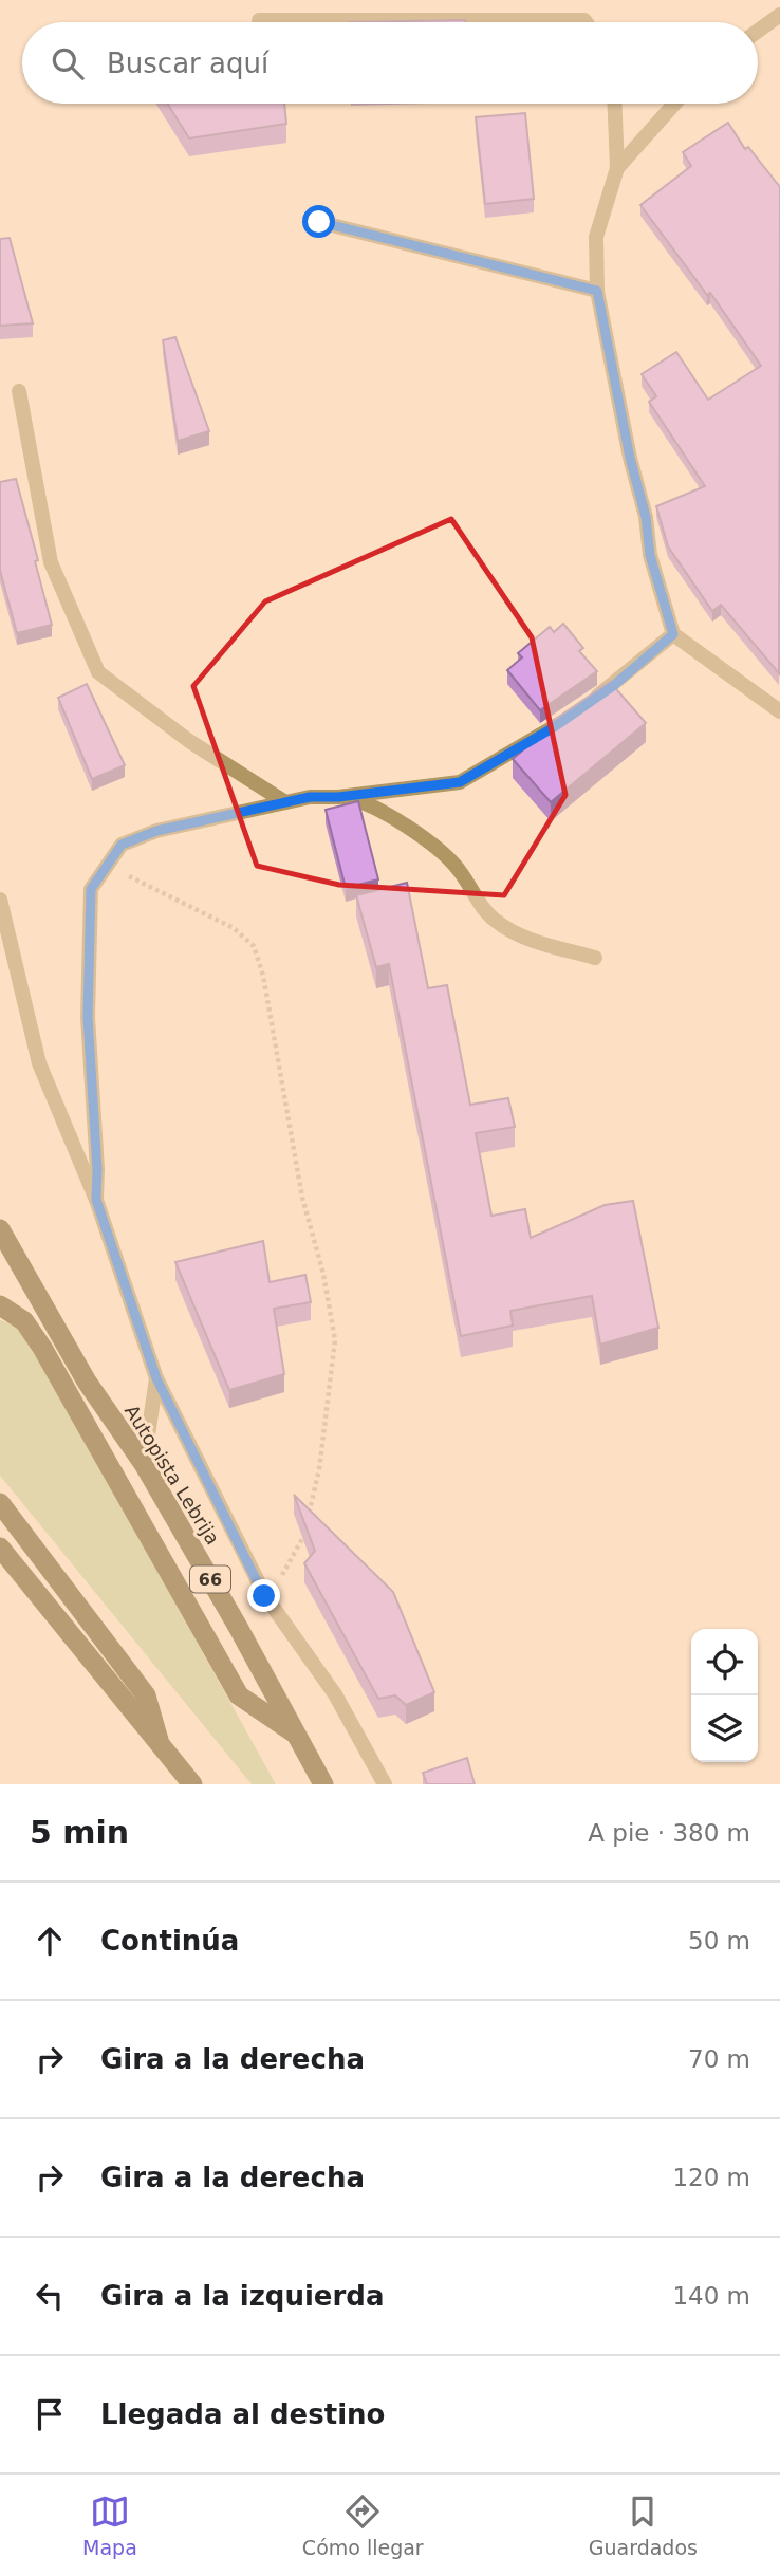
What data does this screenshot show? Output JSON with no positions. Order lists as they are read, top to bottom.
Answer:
{
  "streets": {
    "highway": ["Autopista Lebrija", "66"]
  },
  "page": {
    "search": "Buscar aquí",
    "heading": ["5 min", "A pie · 380 m"],
    "list": [
      ["Continúa", "50 m"],
      ["Gira a la derecha", "70 m"],
      ["Gira a la derecha", "120 m"],
      ["Gira a la izquierda", "140 m"],
      "Llegada al destino"
    ],
    "nav": ["Mapa", "Cómo llegar", "Guardados"]
  }
}
